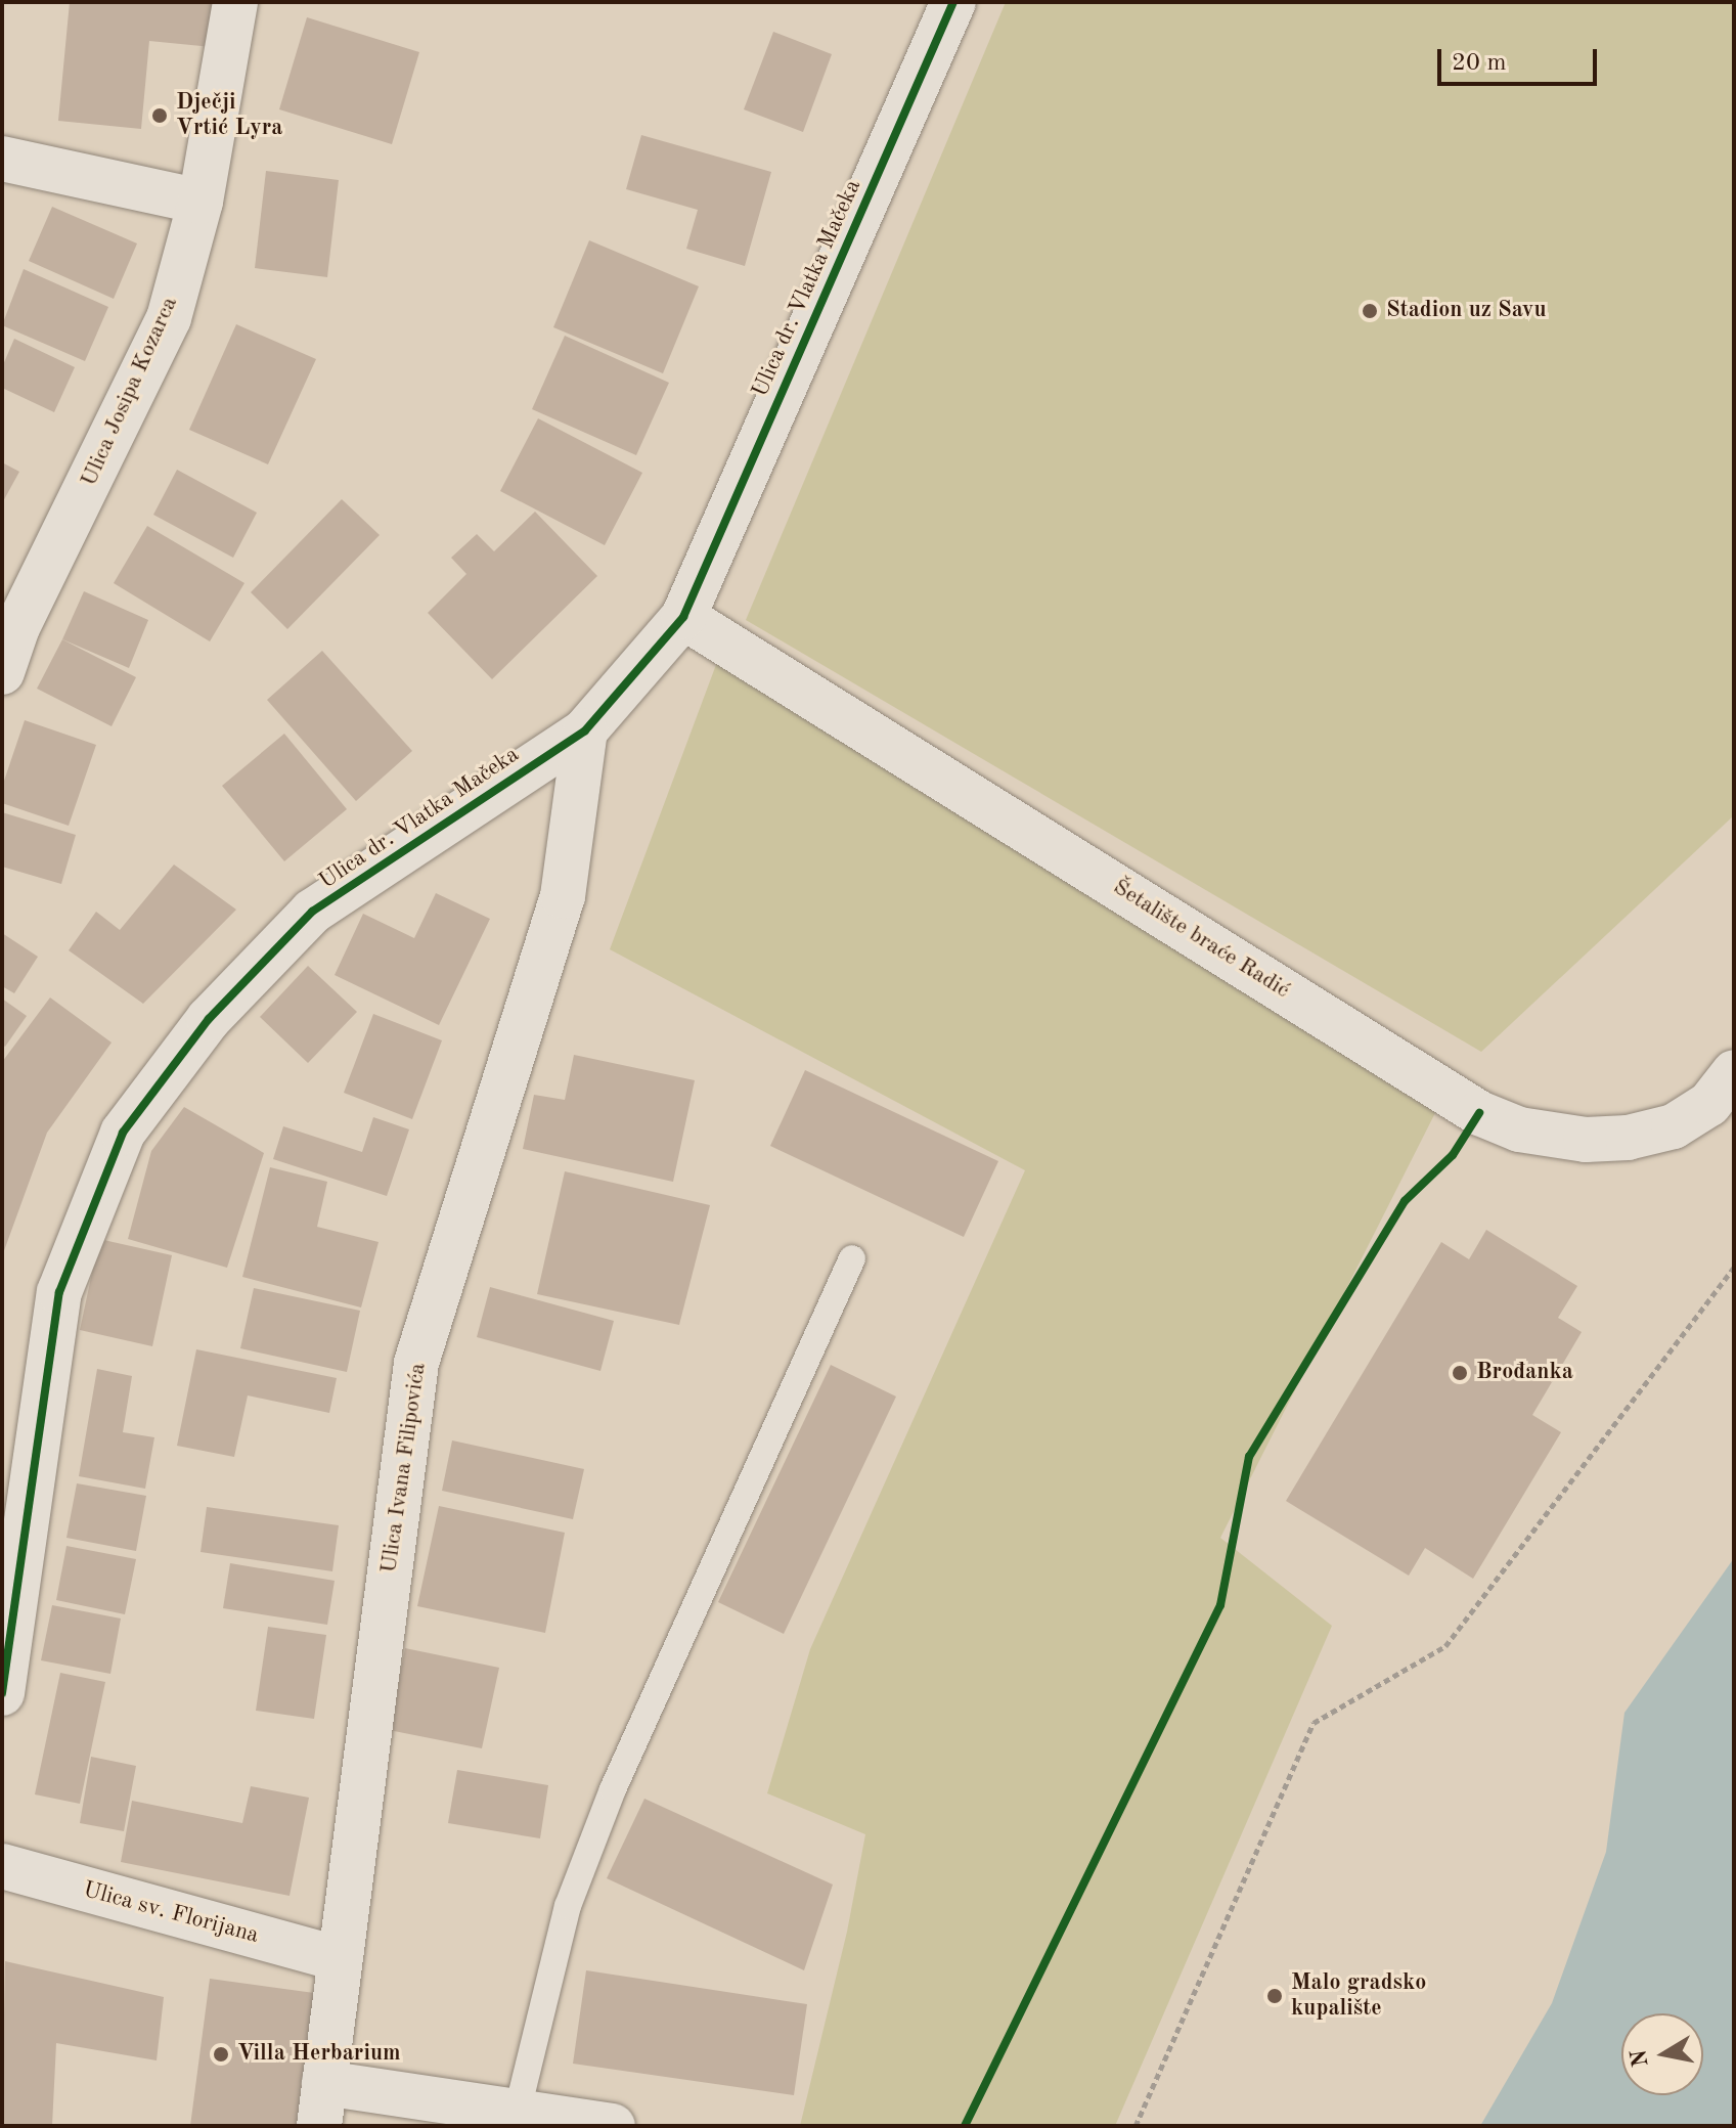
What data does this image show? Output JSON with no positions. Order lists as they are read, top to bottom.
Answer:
{
  "streets": {
    "street": [
      "Ulica dr. Vlatka Mačeka",
      "Ulica Josipa Kozarca",
      "Šetalište braće Radić",
      "Ulica Ivana Filipovića",
      "Ulica sv. Florijana"
    ]
  },
  "crossings": [
    ["Ulica dr. Vlatka Mačeka", "Šetalište braće Radić"],
    ["Ulica dr. Vlatka Mačeka", "Ulica Ivana Filipovića"],
    ["Ulica Ivana Filipovića", "Ulica sv. Florijana"]
  ],
  "places": [
    "Dječji Vrtić Lyra",
    "Stadion uz Savu",
    "Brođanka",
    "Malo gradsko kupalište",
    "Villa Herbarium"
  ],
  "scale_bar": "20 m",
  "north": "left"
}
